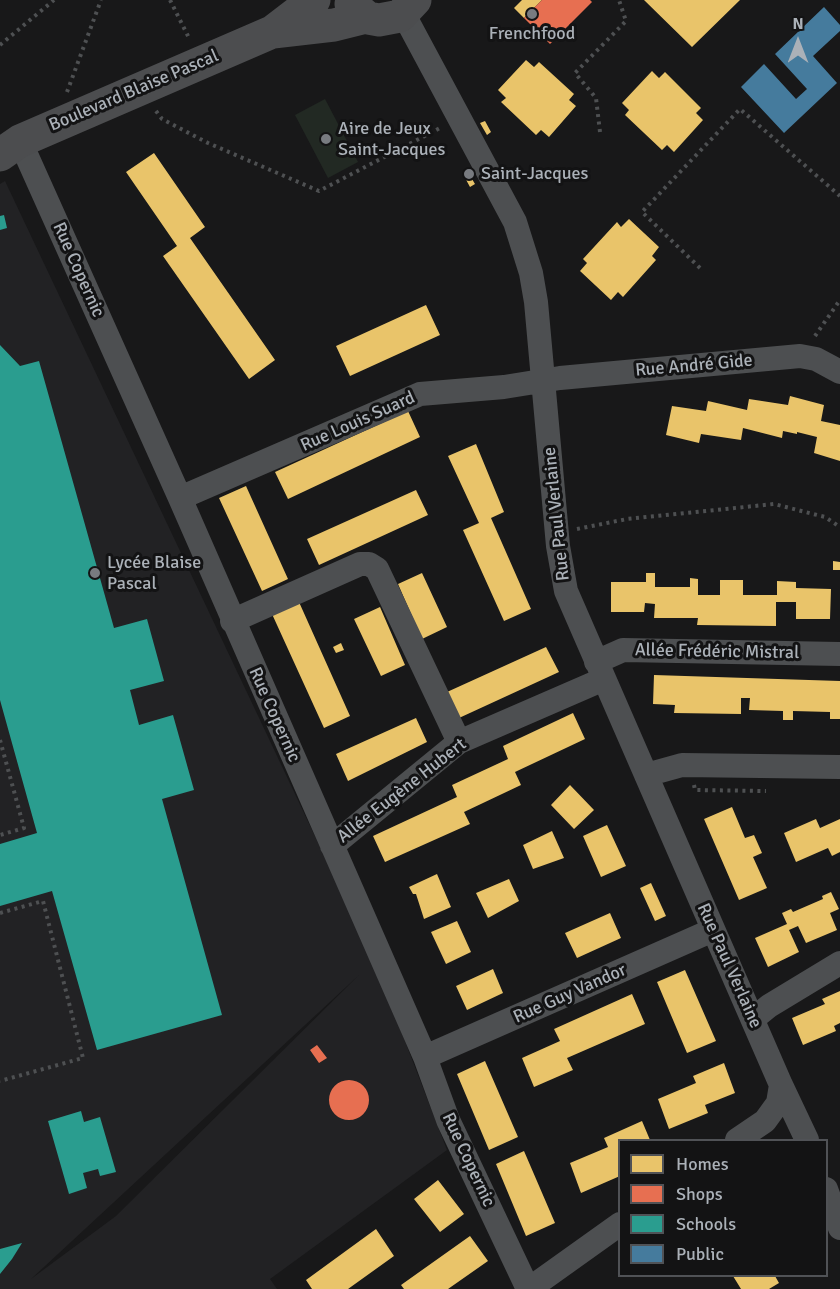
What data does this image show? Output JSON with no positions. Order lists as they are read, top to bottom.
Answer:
{
  "streets": {
    "street": [
      "Boulevard Blaise Pascal",
      "Rue Copernic",
      "Rue André Gide",
      "Rue Louis Suard",
      "Rue Paul Verlaine",
      "Allée Frédéric Mistral",
      "Allée Eugène Hubert",
      "Rue Guy Vandor"
    ]
  },
  "crossings": [
    ["Boulevard Blaise Pascal", "Rue Copernic"],
    ["Boulevard Blaise Pascal", "Rue Paul Verlaine"],
    ["Rue Copernic", "Rue Louis Suard"],
    ["Rue Copernic", "Allée Eugène Hubert"],
    ["Rue Copernic", "Rue Guy Vandor"],
    ["Rue André Gide", "Rue Louis Suard"],
    ["Rue André Gide", "Rue Paul Verlaine"],
    ["Rue Louis Suard", "Rue Paul Verlaine"],
    ["Rue Paul Verlaine", "Allée Frédéric Mistral"],
    ["Rue Paul Verlaine", "Allée Eugène Hubert"],
    ["Rue Paul Verlaine", "Rue Guy Vandor"],
    ["Allée Frédéric Mistral", "Allée Eugène Hubert"]
  ],
  "places": [
    "Frenchfood",
    "Aire de Jeux Saint-Jacques",
    "Saint-Jacques",
    "Lycée Blaise Pascal"
  ],
  "legend": [
    "Homes",
    "Shops",
    "Schools",
    "Public"
  ],
  "north": "top"
}
